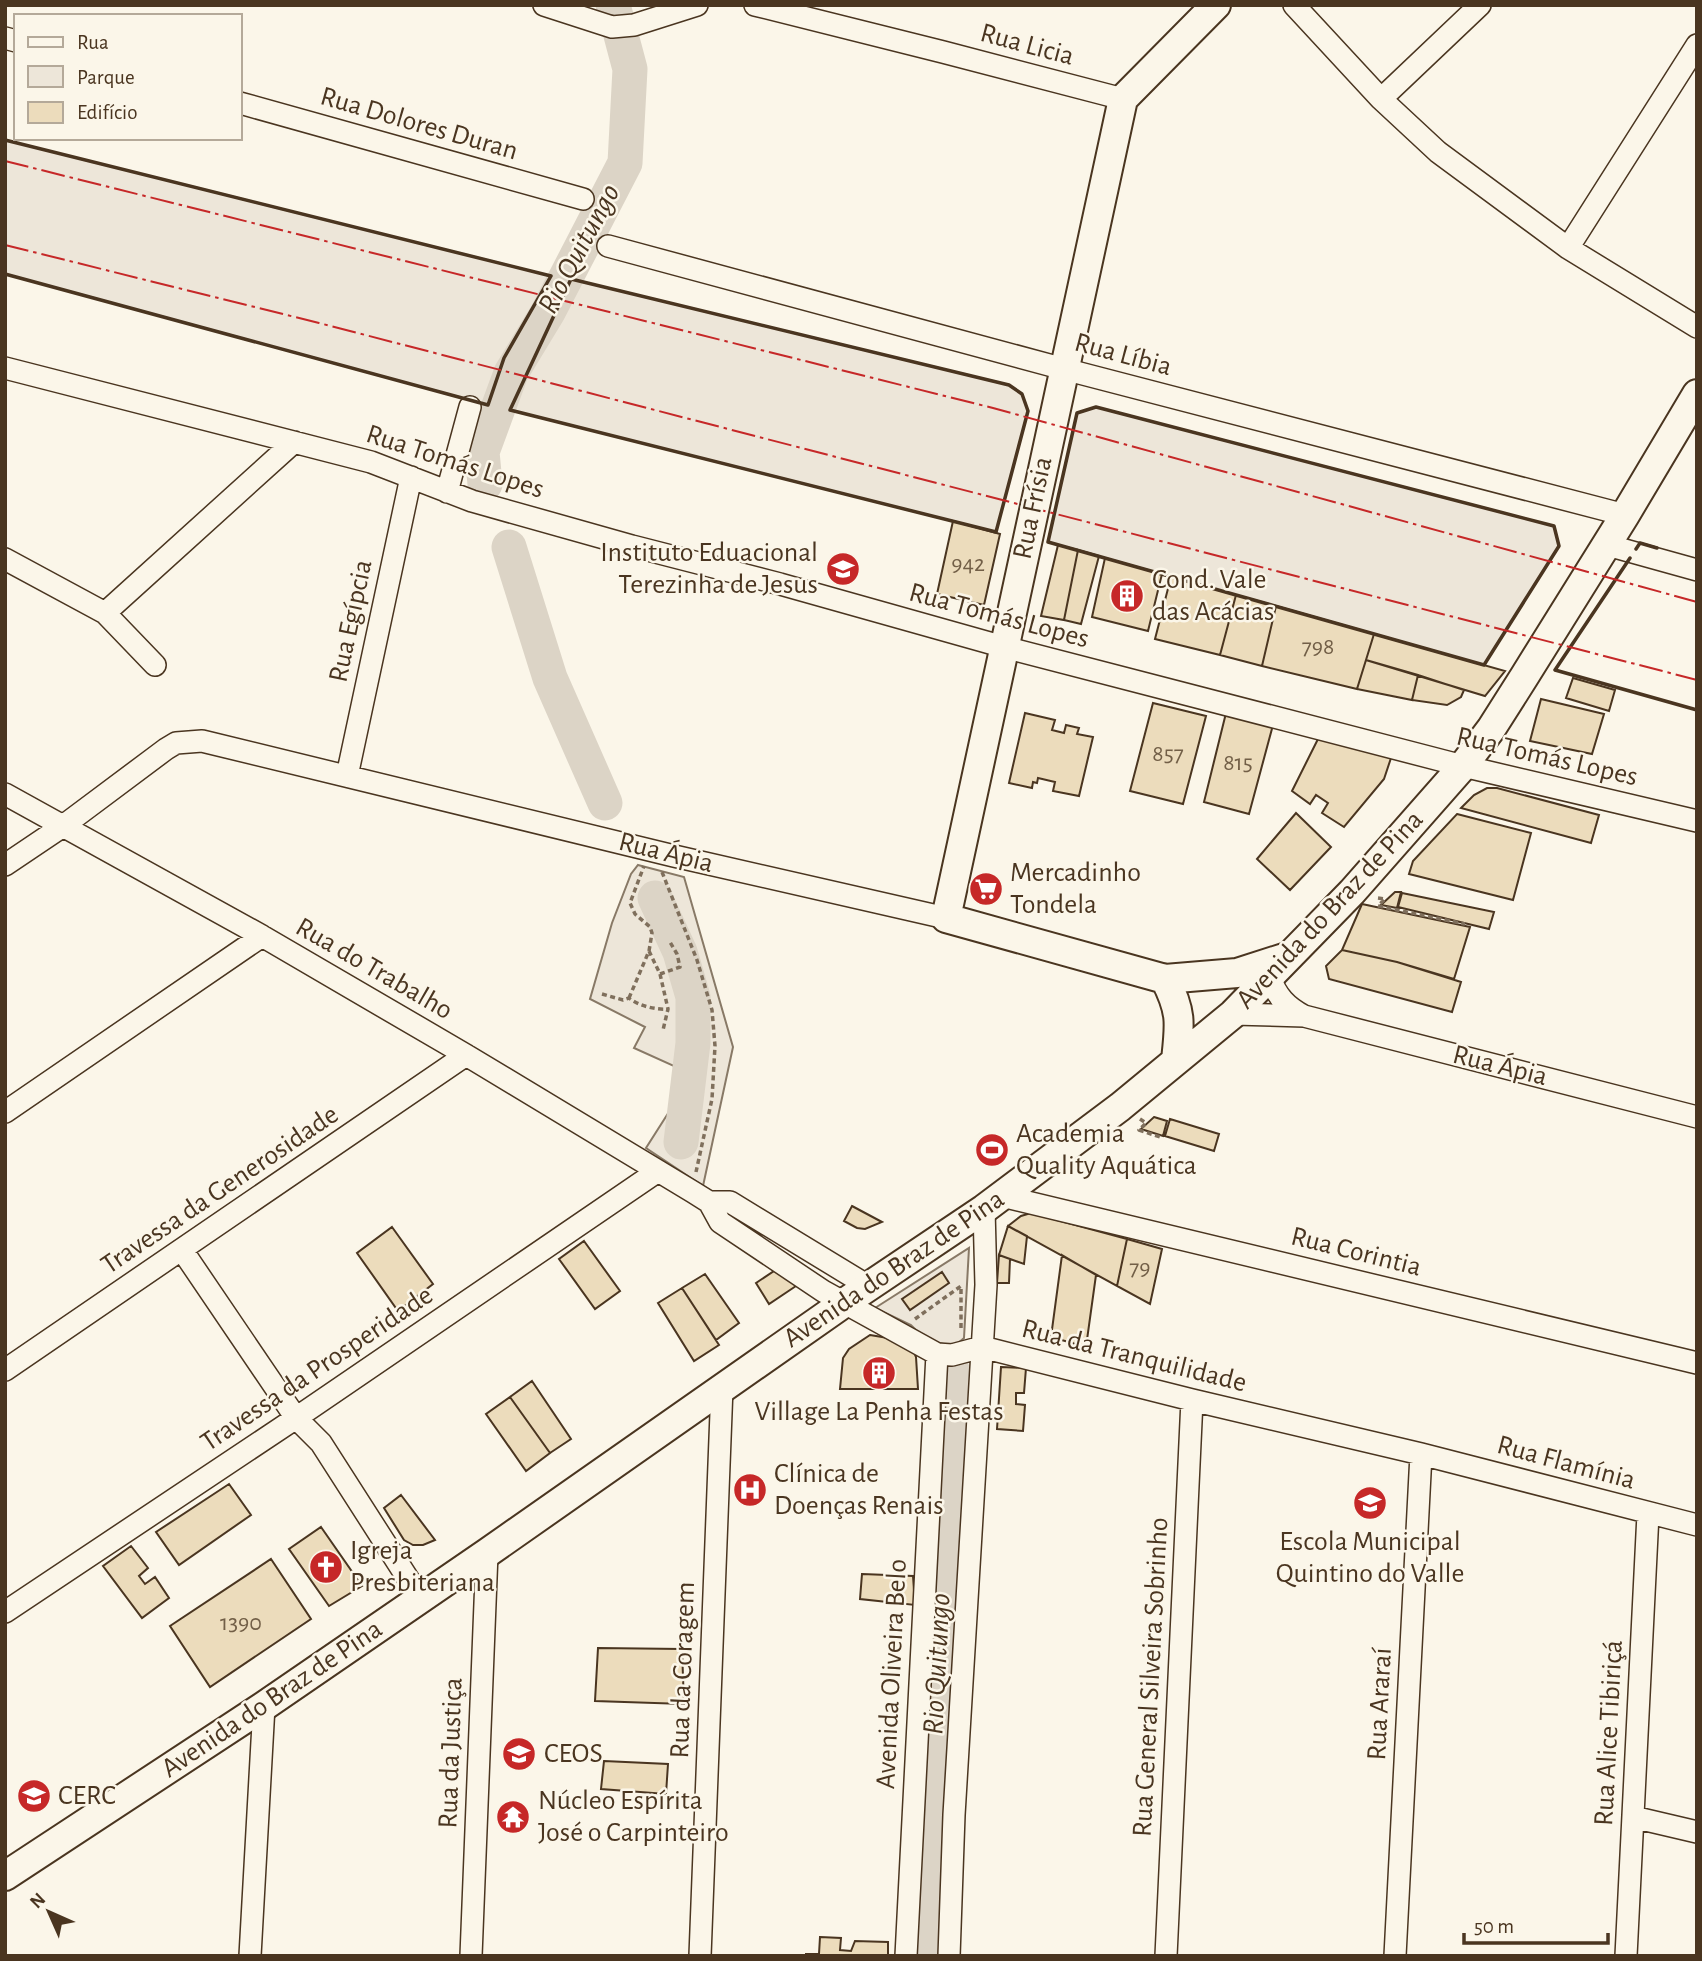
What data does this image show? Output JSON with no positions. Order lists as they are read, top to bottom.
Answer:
{
  "streets": {
    "main road": ["Rua Frísia", "Rua Ápia", "Avenida do Braz de Pina"],
    "street": [
      "Rua Licia",
      "Rua Dolores Duran",
      "Rua Líbia",
      "Rua Tomás Lopes",
      "Rua Egípcia",
      "Rua do Trabalho",
      "Travessa da Generosidade",
      "Rua Corintia",
      "Rua da Tranquilidade",
      "Travessa da Prosperidade",
      "Rua Flamínia",
      "Rua da Coragem",
      "Avenida Oliveira Belo",
      "Rua General Silveira Sobrinho",
      "Rua Araraí",
      "Rua Alice Tibiriçá",
      "Rua da Justiça"
    ]
  },
  "crossings": [
    ["Rua Licia", "Rua Frísia"],
    ["Rua Líbia", "Rua Frísia"],
    ["Rua Líbia", "Avenida do Braz de Pina"],
    ["Rua Tomás Lopes", "Rua Frísia"],
    ["Rua Tomás Lopes", "Rua Egípcia"],
    ["Rua Tomás Lopes", "Avenida do Braz de Pina"],
    ["Rua Frísia", "Rua Ápia"],
    ["Rua Egípcia", "Rua Ápia"],
    ["Rua Ápia", "Avenida do Braz de Pina"],
    ["Rua Ápia", "Rua do Trabalho"],
    ["Avenida do Braz de Pina", "Rua do Trabalho"],
    ["Avenida do Braz de Pina", "Rua Corintia"],
    ["Avenida do Braz de Pina", "Rua da Coragem"],
    ["Avenida do Braz de Pina", "Rua da Justiça"],
    ["Rua do Trabalho", "Travessa da Generosidade"],
    ["Rua do Trabalho", "Travessa da Prosperidade"],
    ["Rua da Tranquilidade", "Rua Flamínia"],
    ["Rua da Tranquilidade", "Avenida Oliveira Belo"],
    ["Rua da Tranquilidade", "Rua General Silveira Sobrinho"],
    ["Rua da Tranquilidade", "Rua Araraí"],
    ["Rua Flamínia", "Rua Araraí"],
    ["Rua Flamínia", "Rua Alice Tibiriçá"]
  ],
  "water": ["Rio Quitungo"],
  "places": {
    "school or university": [
      "Instituto Eduacional Terezinha de Jesus",
      "Escola Municipal Quintino do Valle",
      "CEOS",
      "CERC"
    ],
    "building": ["Cond. Vale das Acácias", "Village La Penha Festas"],
    "supermarket": ["Mercadinho Tondela"],
    "sports": ["Academia Quality Aquática"],
    "hospital": ["Clínica de Doenças Renais"],
    "church": ["Igreja Presbiteriana"],
    "temple": ["Núcleo Espírita José o Carpinteiro"]
  },
  "house_numbers": [
    "942",
    "798",
    "857",
    "815",
    "79",
    "1390"
  ],
  "legend": ["Rua", "Parque", "Edifício"],
  "scale_bar": "50 m",
  "north": "top left"
}
